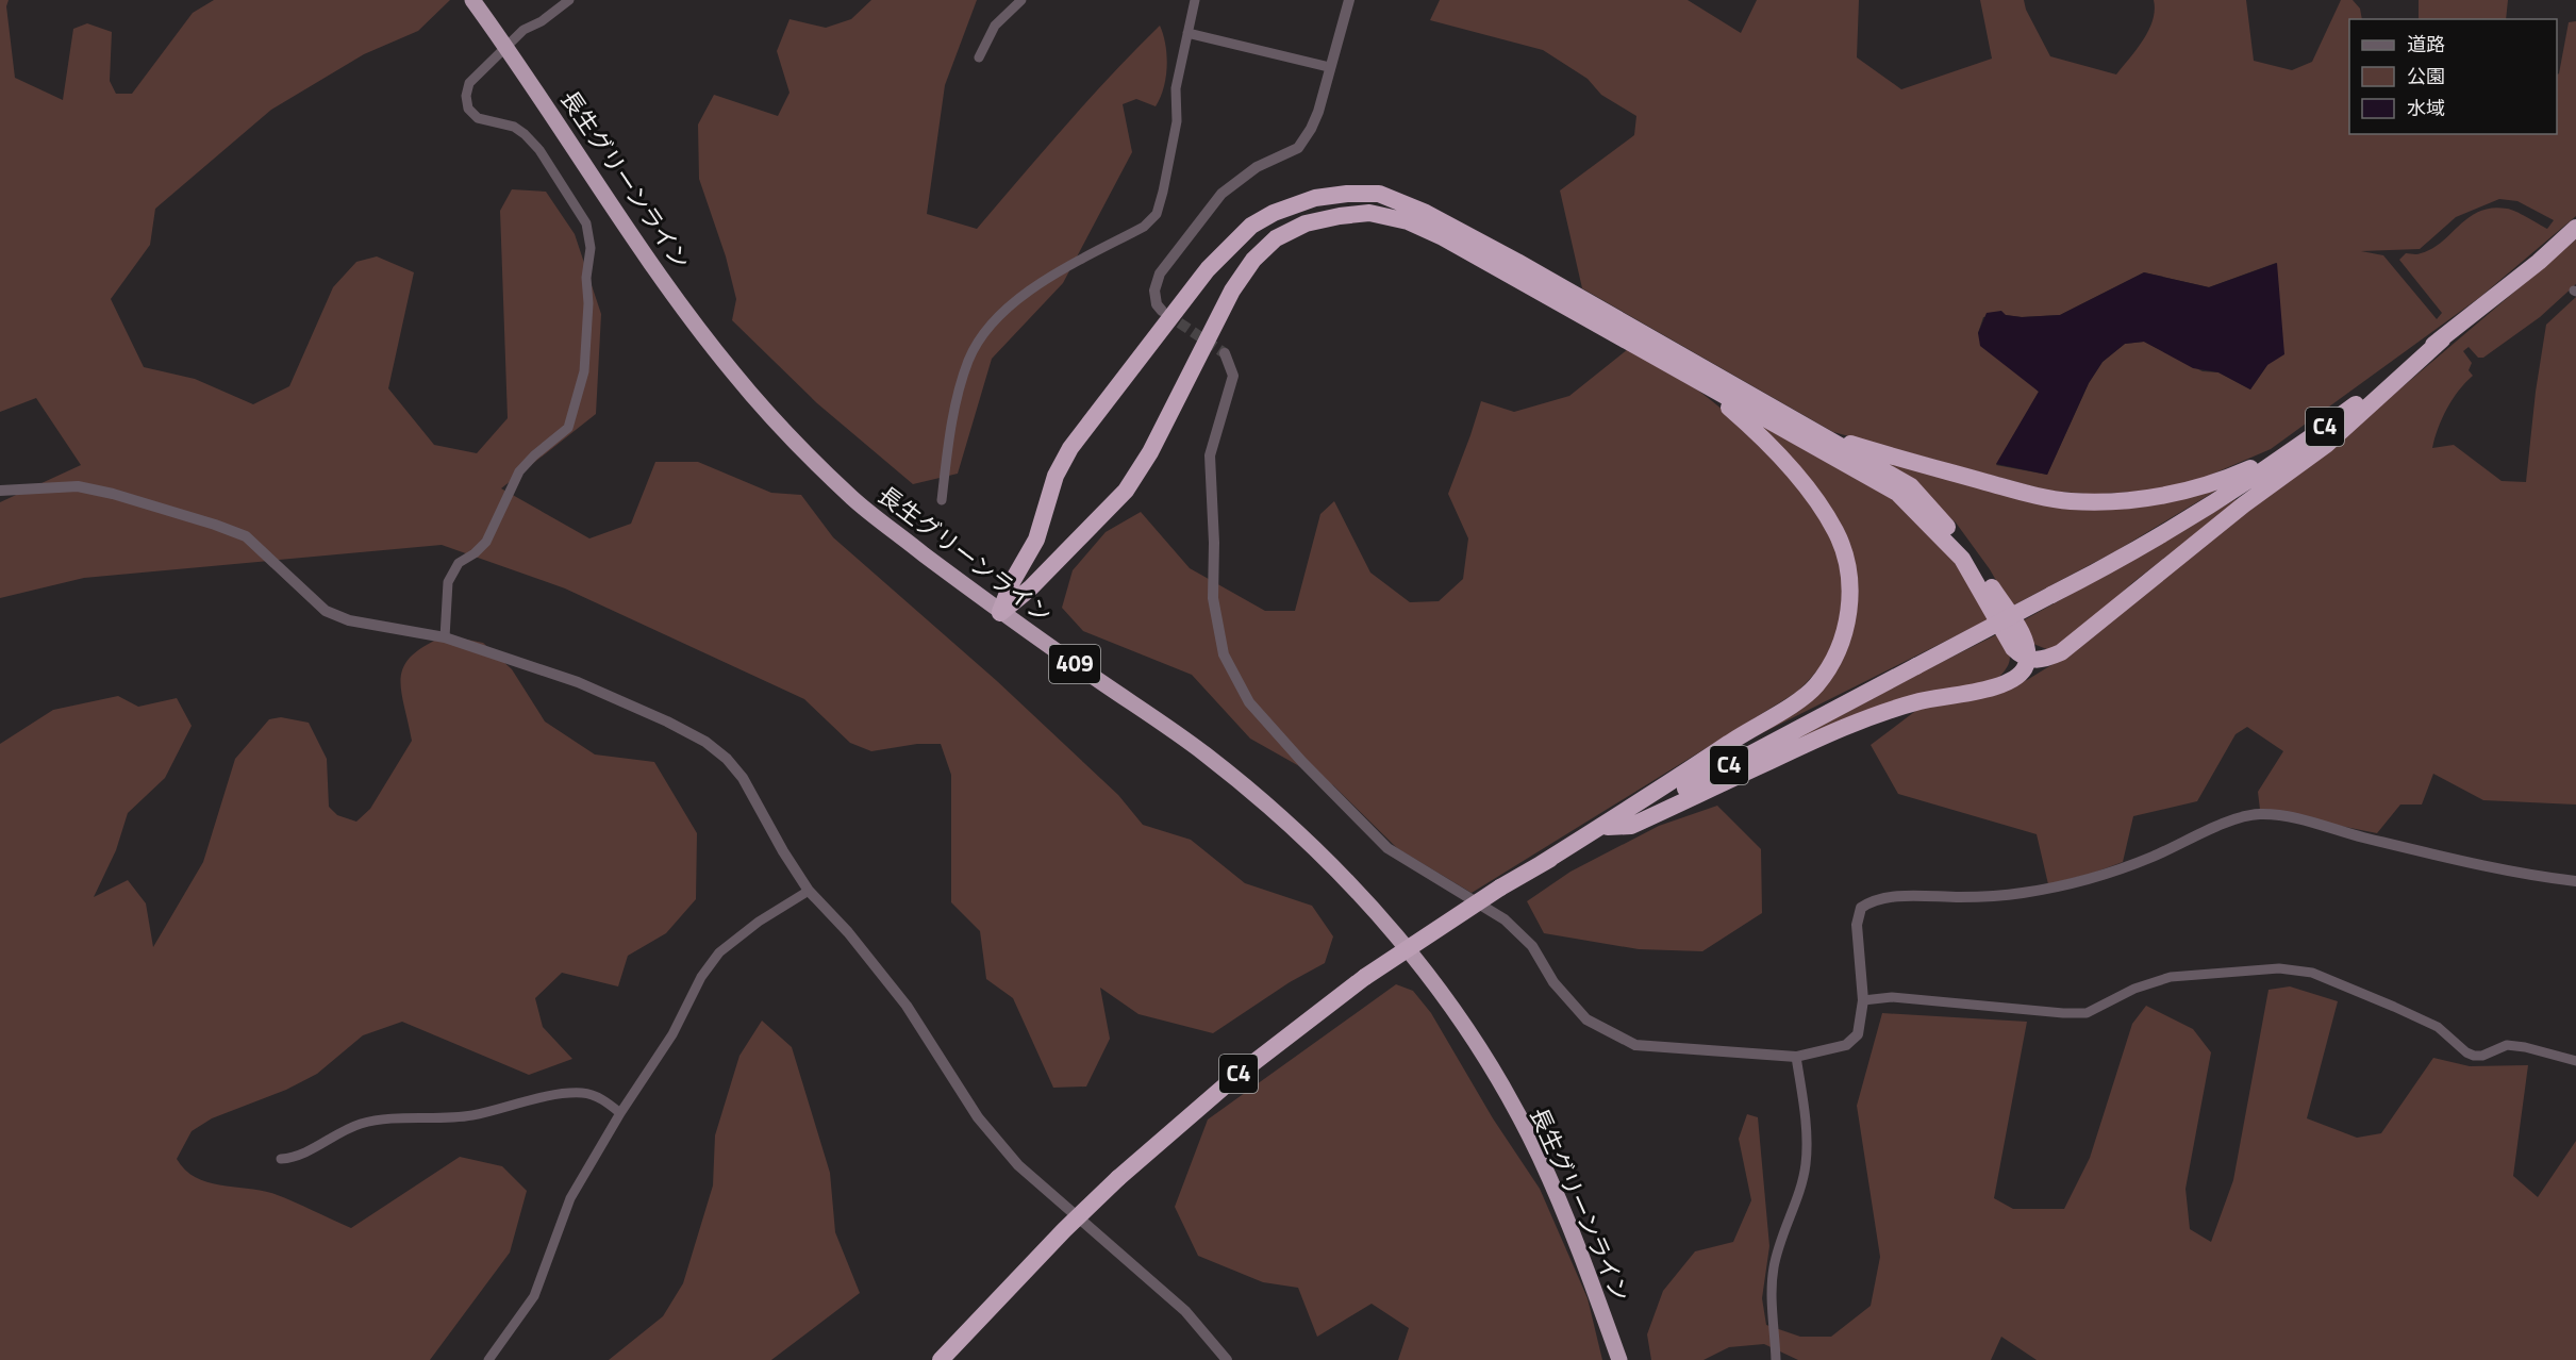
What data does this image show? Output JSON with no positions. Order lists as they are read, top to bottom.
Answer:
{
  "streets": {
    "highway": ["長生グリーンライン", "C4", "409"]
  },
  "legend": ["道路", "公園", "水域"]
}
